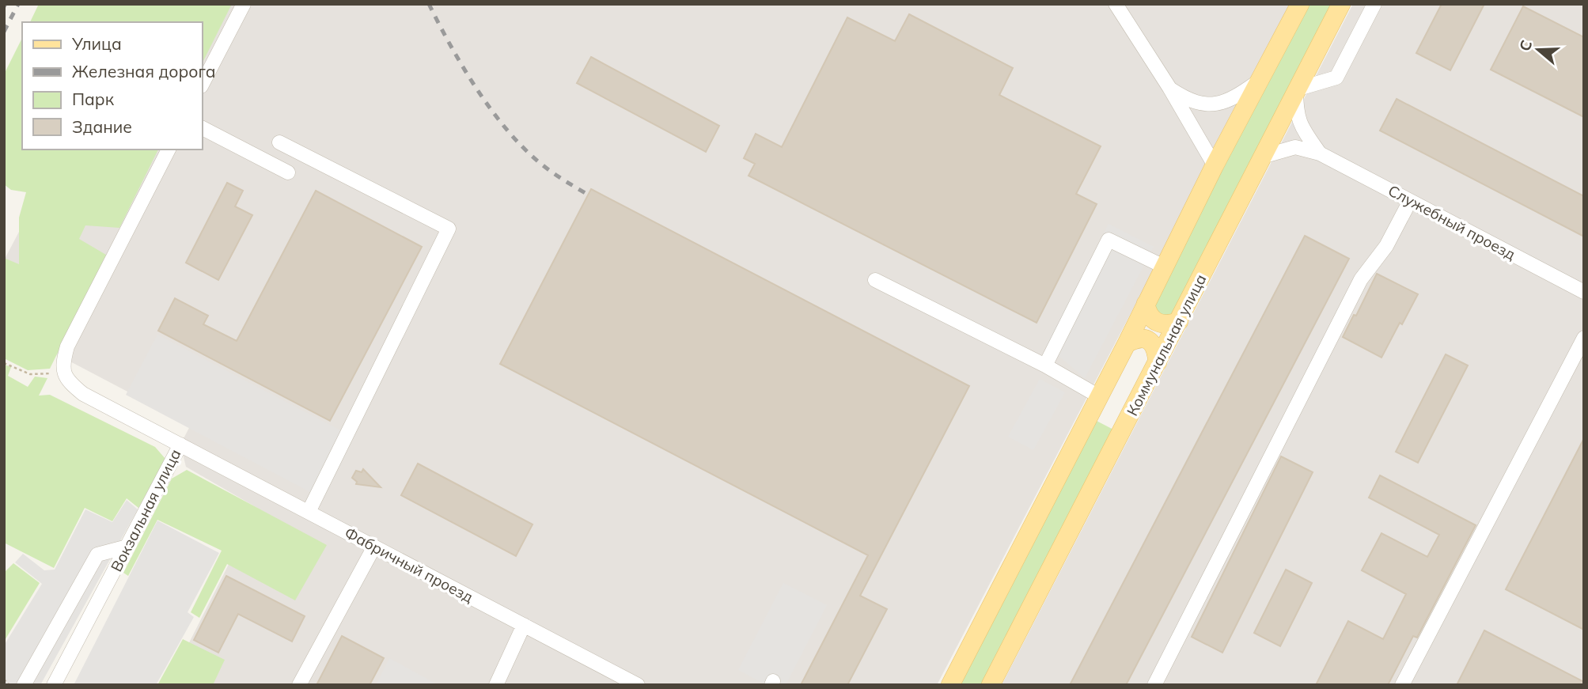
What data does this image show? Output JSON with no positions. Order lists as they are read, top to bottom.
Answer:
{
  "streets": {
    "main road": ["Коммунальная улица"],
    "street": ["Служебный проезд", "Вокзальная улица", "Фабричный проезд"]
  },
  "crossings": [
    ["Служебный проезд", "Коммунальная улица"],
    ["Вокзальная улица", "Фабричный проезд"]
  ],
  "legend": [
    "Улица",
    "Железная дорога",
    "Парк",
    "Здание"
  ],
  "north": "left"
}
